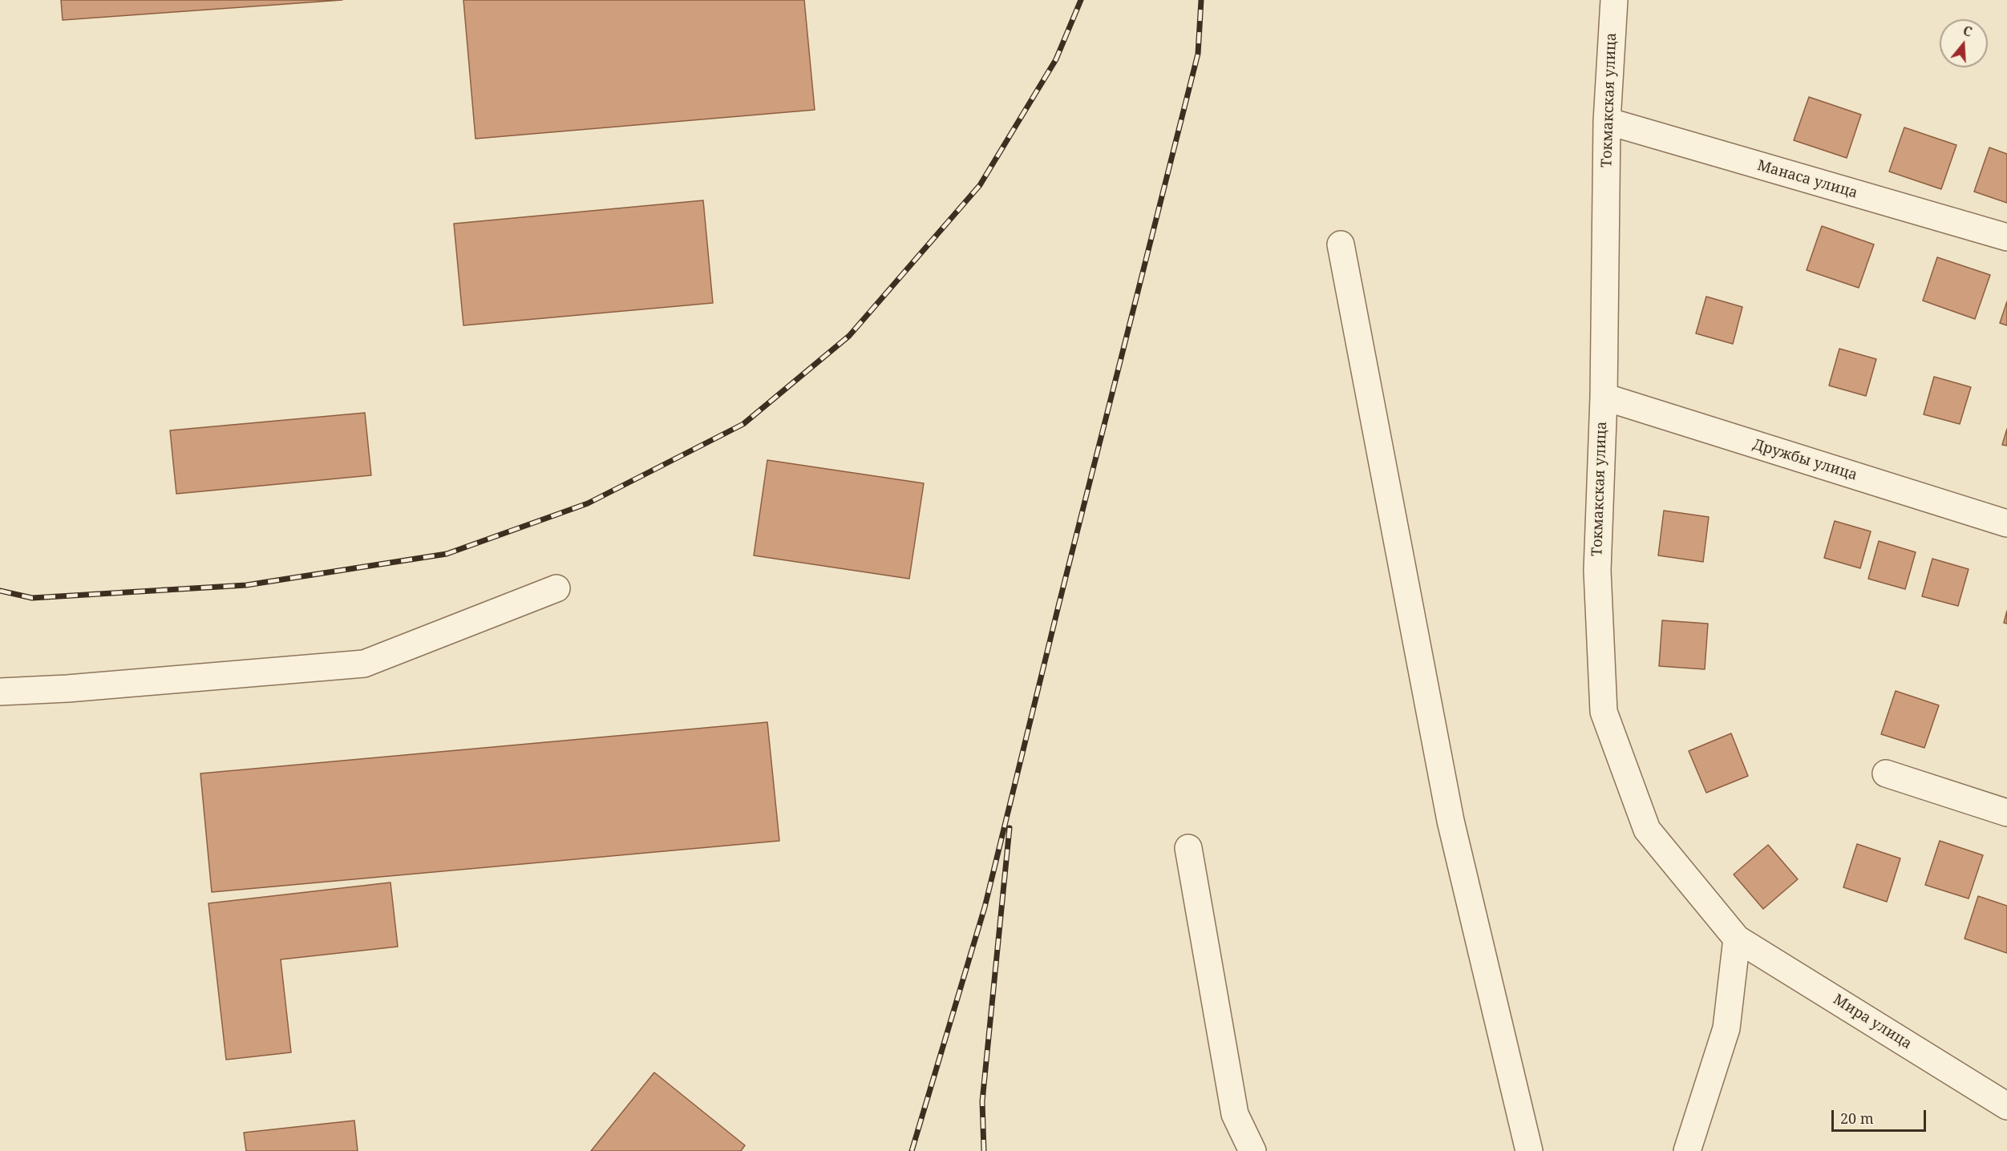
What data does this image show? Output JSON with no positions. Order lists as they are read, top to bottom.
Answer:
{
  "streets": {
    "street": [
      "Токмакская улица",
      "Манаса улица",
      "Дружбы улица",
      "Мира улица"
    ]
  },
  "crossings": [
    ["Токмакская улица", "Манаса улица"],
    ["Токмакская улица", "Дружбы улица"],
    ["Токмакская улица", "Мира улица"]
  ],
  "scale_bar": "20 m",
  "north": "top"
}
